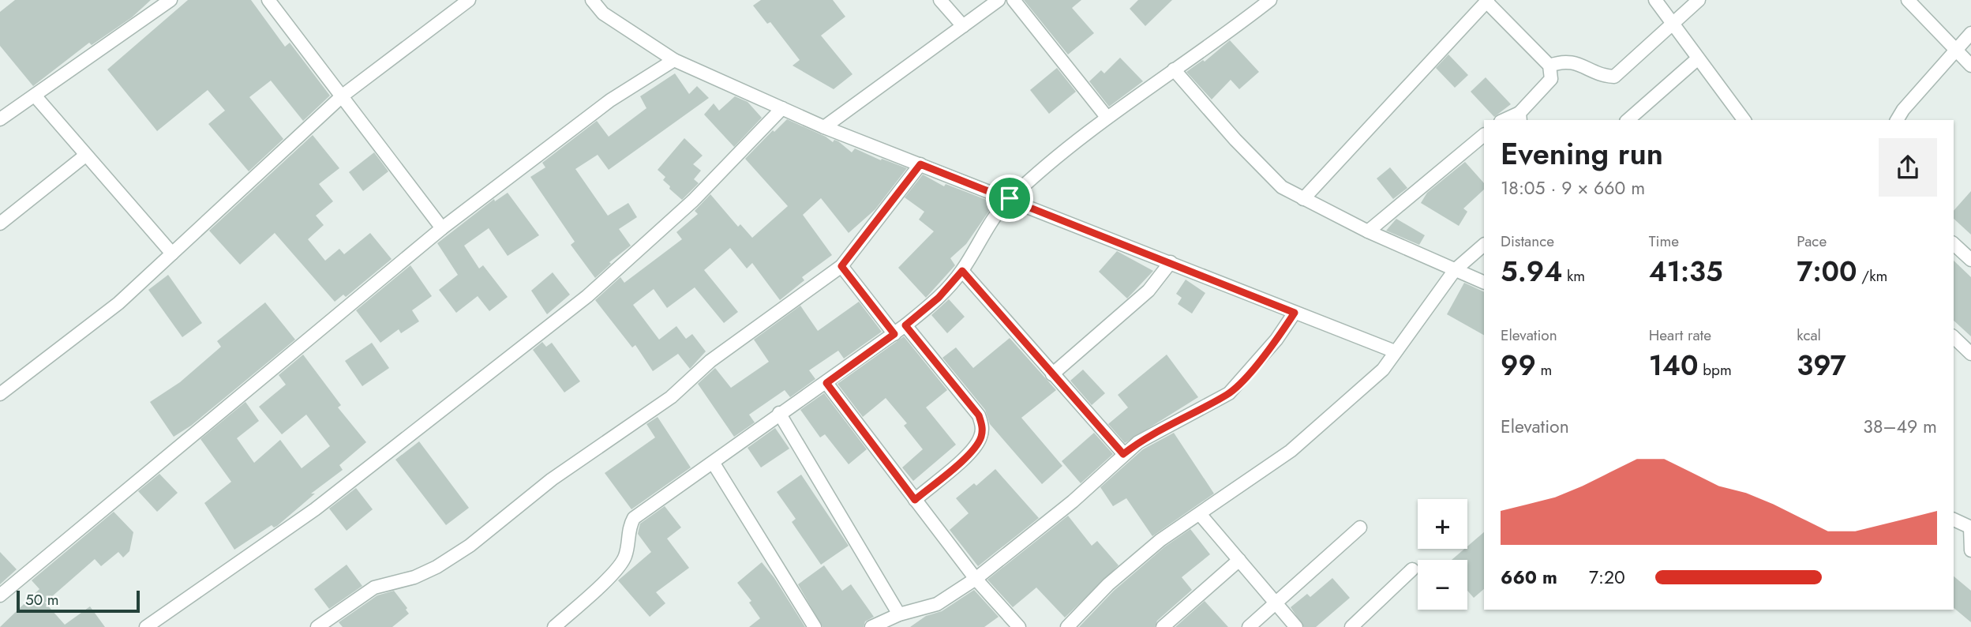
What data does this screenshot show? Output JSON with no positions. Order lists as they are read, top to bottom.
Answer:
{
  "scale_bar": "50 m",
  "page": {
    "heading": ["Evening run", "18:05 · 9 × 660 m"],
    "stats": [
      ["Distance", "5.94 km"],
      ["Time", "41:35"],
      ["Pace", "7:00 /km"],
      ["Elevation", "99 m"],
      ["Heart rate", "140 bpm"],
      ["kcal", "397"]
    ],
    "chart": ["Elevation", "38–49 m"],
    "map_buttons": ["+", "−"],
    "list": [
      {
        "name": "660 m",
        "note": "7:20"
      }
    ],
    "scale": "50 m"
  }
}
